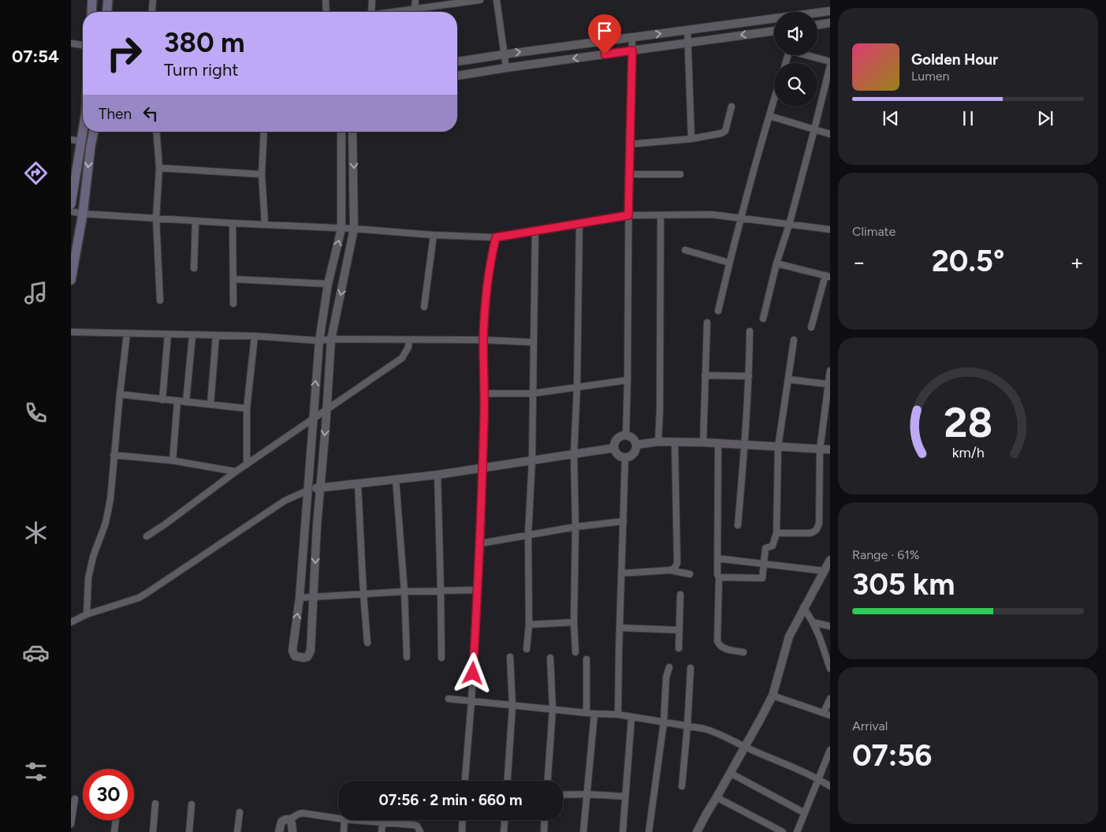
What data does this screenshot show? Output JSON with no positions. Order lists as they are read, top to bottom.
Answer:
{
  "page": {
    "tabs": "07:54",
    "turn": ["380 m", "Turn right"],
    "song": ["Golden Hour", "Lumen"],
    "then": "Then",
    "tile": [
      "Climate",
      ["Range · 61%", "305 km"],
      ["Arrival", "07:56"]
    ],
    "heat": ["−", "20.5°", "+"],
    "limit": "30",
    "trip": "07:56 · 2 min · 660 m",
    "gauge": ["28", "km/h"]
  }
}
